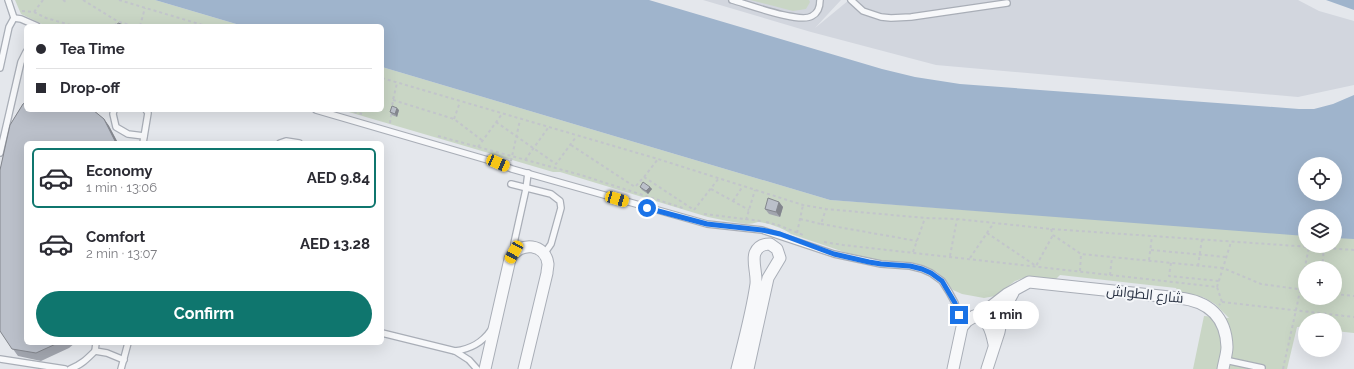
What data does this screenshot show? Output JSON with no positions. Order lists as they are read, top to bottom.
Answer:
{
  "streets": {
    "street": ["شارع الطواش"]
  },
  "page": {
    "banner": ["Tea Time", "Drop-off"],
    "list": [
      {
        "name": "Economy",
        "note": "1 min · 13:06",
        "value": "AED 9.84"
      },
      {
        "name": "Comfort",
        "note": "2 min · 13:07",
        "value": "AED 13.28"
      }
    ],
    "map_buttons": ["+", "−"],
    "buttons": "Confirm",
    "bubble": "1 min"
  }
}
